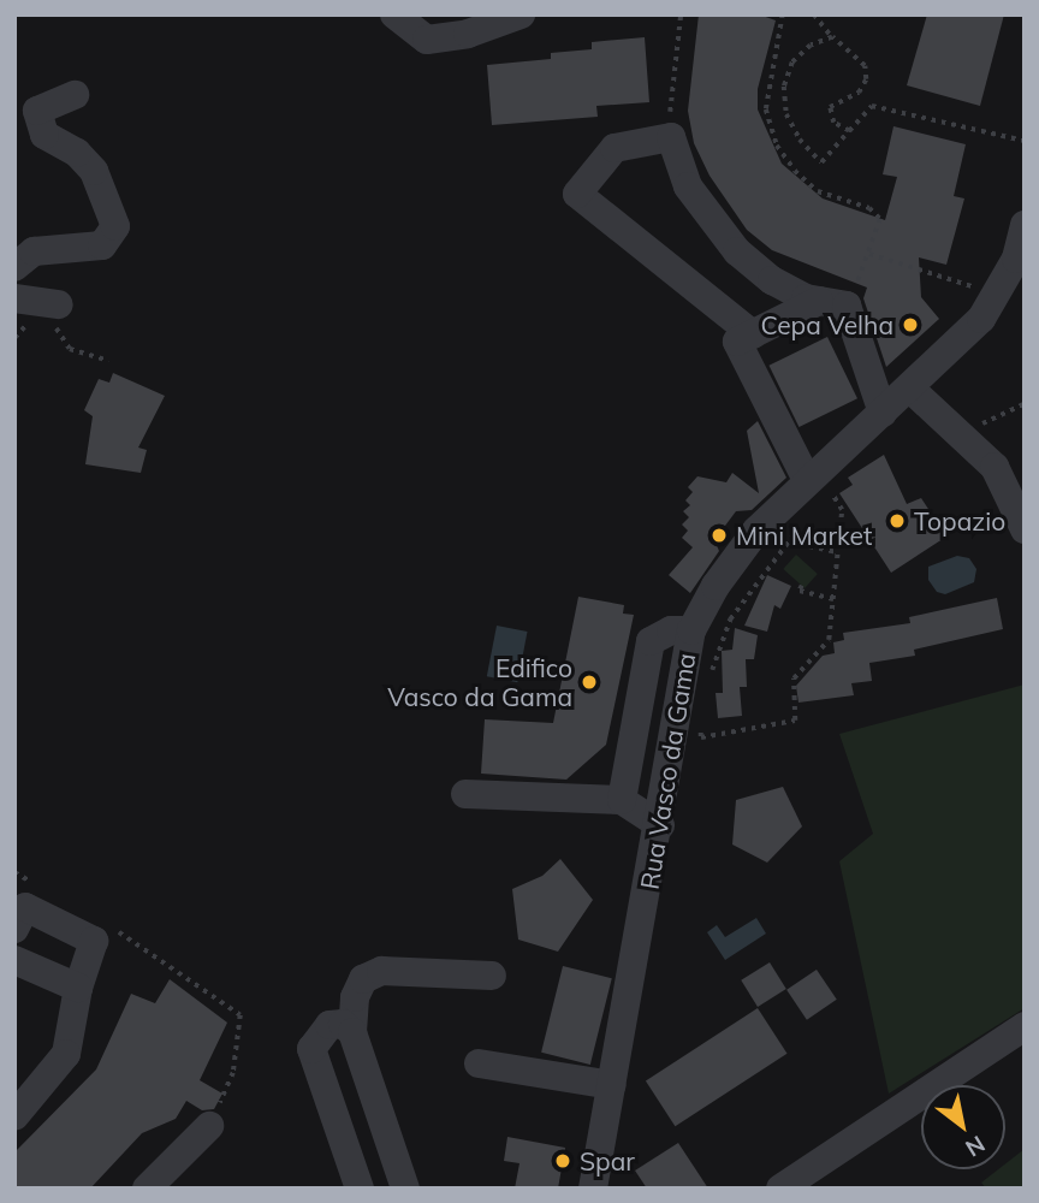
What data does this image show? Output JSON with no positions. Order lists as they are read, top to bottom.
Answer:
{
  "streets": {
    "street": ["Rua Vasco da Gama"]
  },
  "places": [
    "Cepa Velha",
    "Topazio",
    "Mini Market",
    "Edifico Vasco da Gama",
    "Spar"
  ],
  "north": "bottom right"
}
